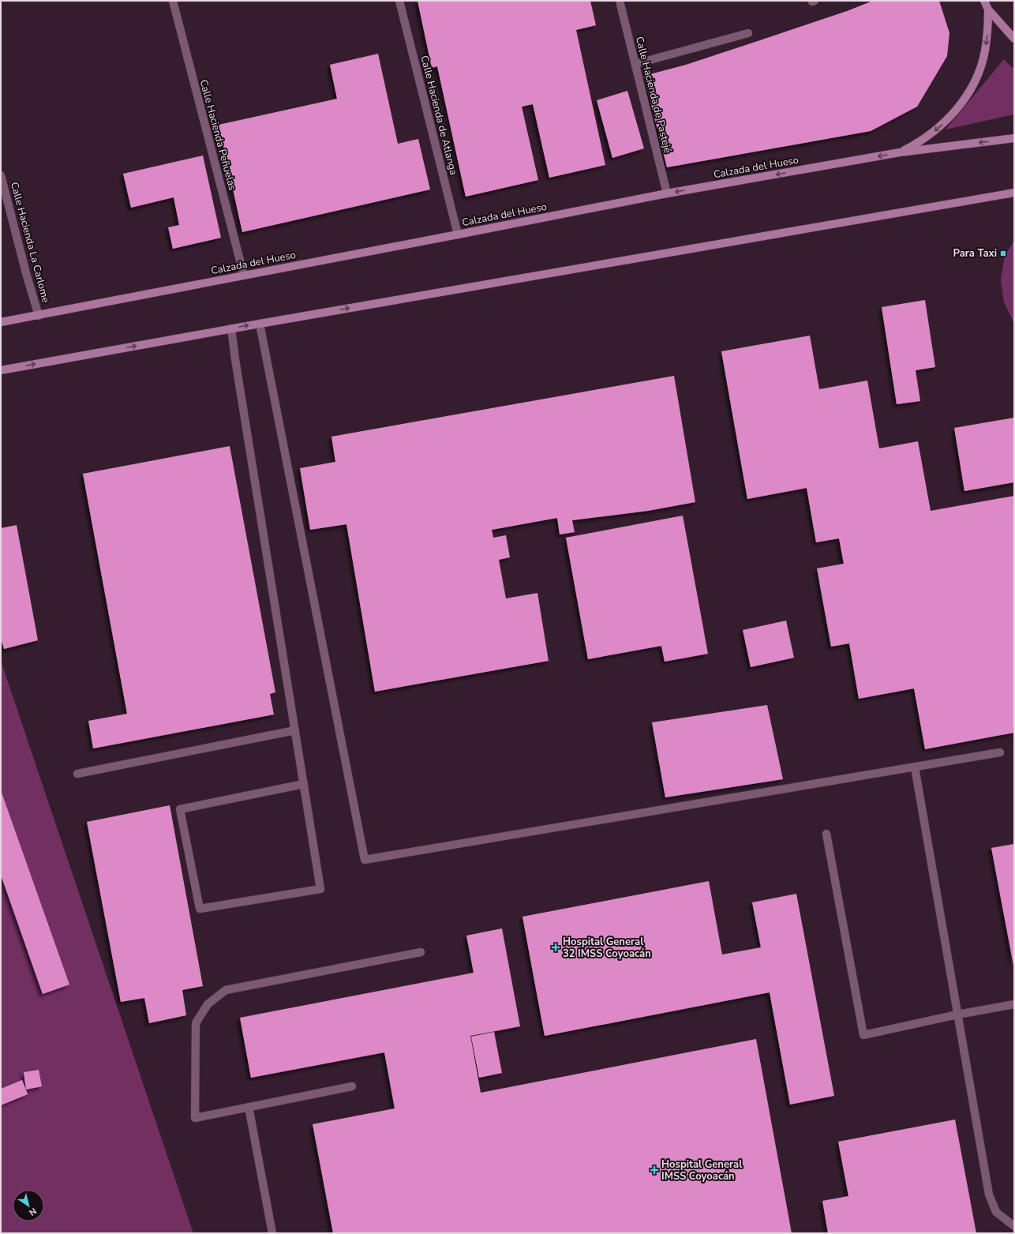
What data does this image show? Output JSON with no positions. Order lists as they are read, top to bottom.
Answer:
{
  "streets": {
    "main road": ["Calzada del Hueso"],
    "street": [
      "Calle Hacienda de Pastejé",
      "Calle Hacienda de Atlanga",
      "Calle Hacienda Peñuelas",
      "Calle Hacienda La Carlome"
    ]
  },
  "crossings": [
    ["Calle Hacienda de Pastejé", "Calzada del Hueso"],
    ["Calle Hacienda de Atlanga", "Calzada del Hueso"],
    ["Calle Hacienda Peñuelas", "Calzada del Hueso"],
    ["Calzada del Hueso", "Calle Hacienda La Carlome"]
  ],
  "places": {
    "transit": ["Para Taxi"],
    "health": ["Hospital General 32 IMSS Coyoacán", "Hospital General IMSS Coyoacán"]
  },
  "north": "bottom right"
}
